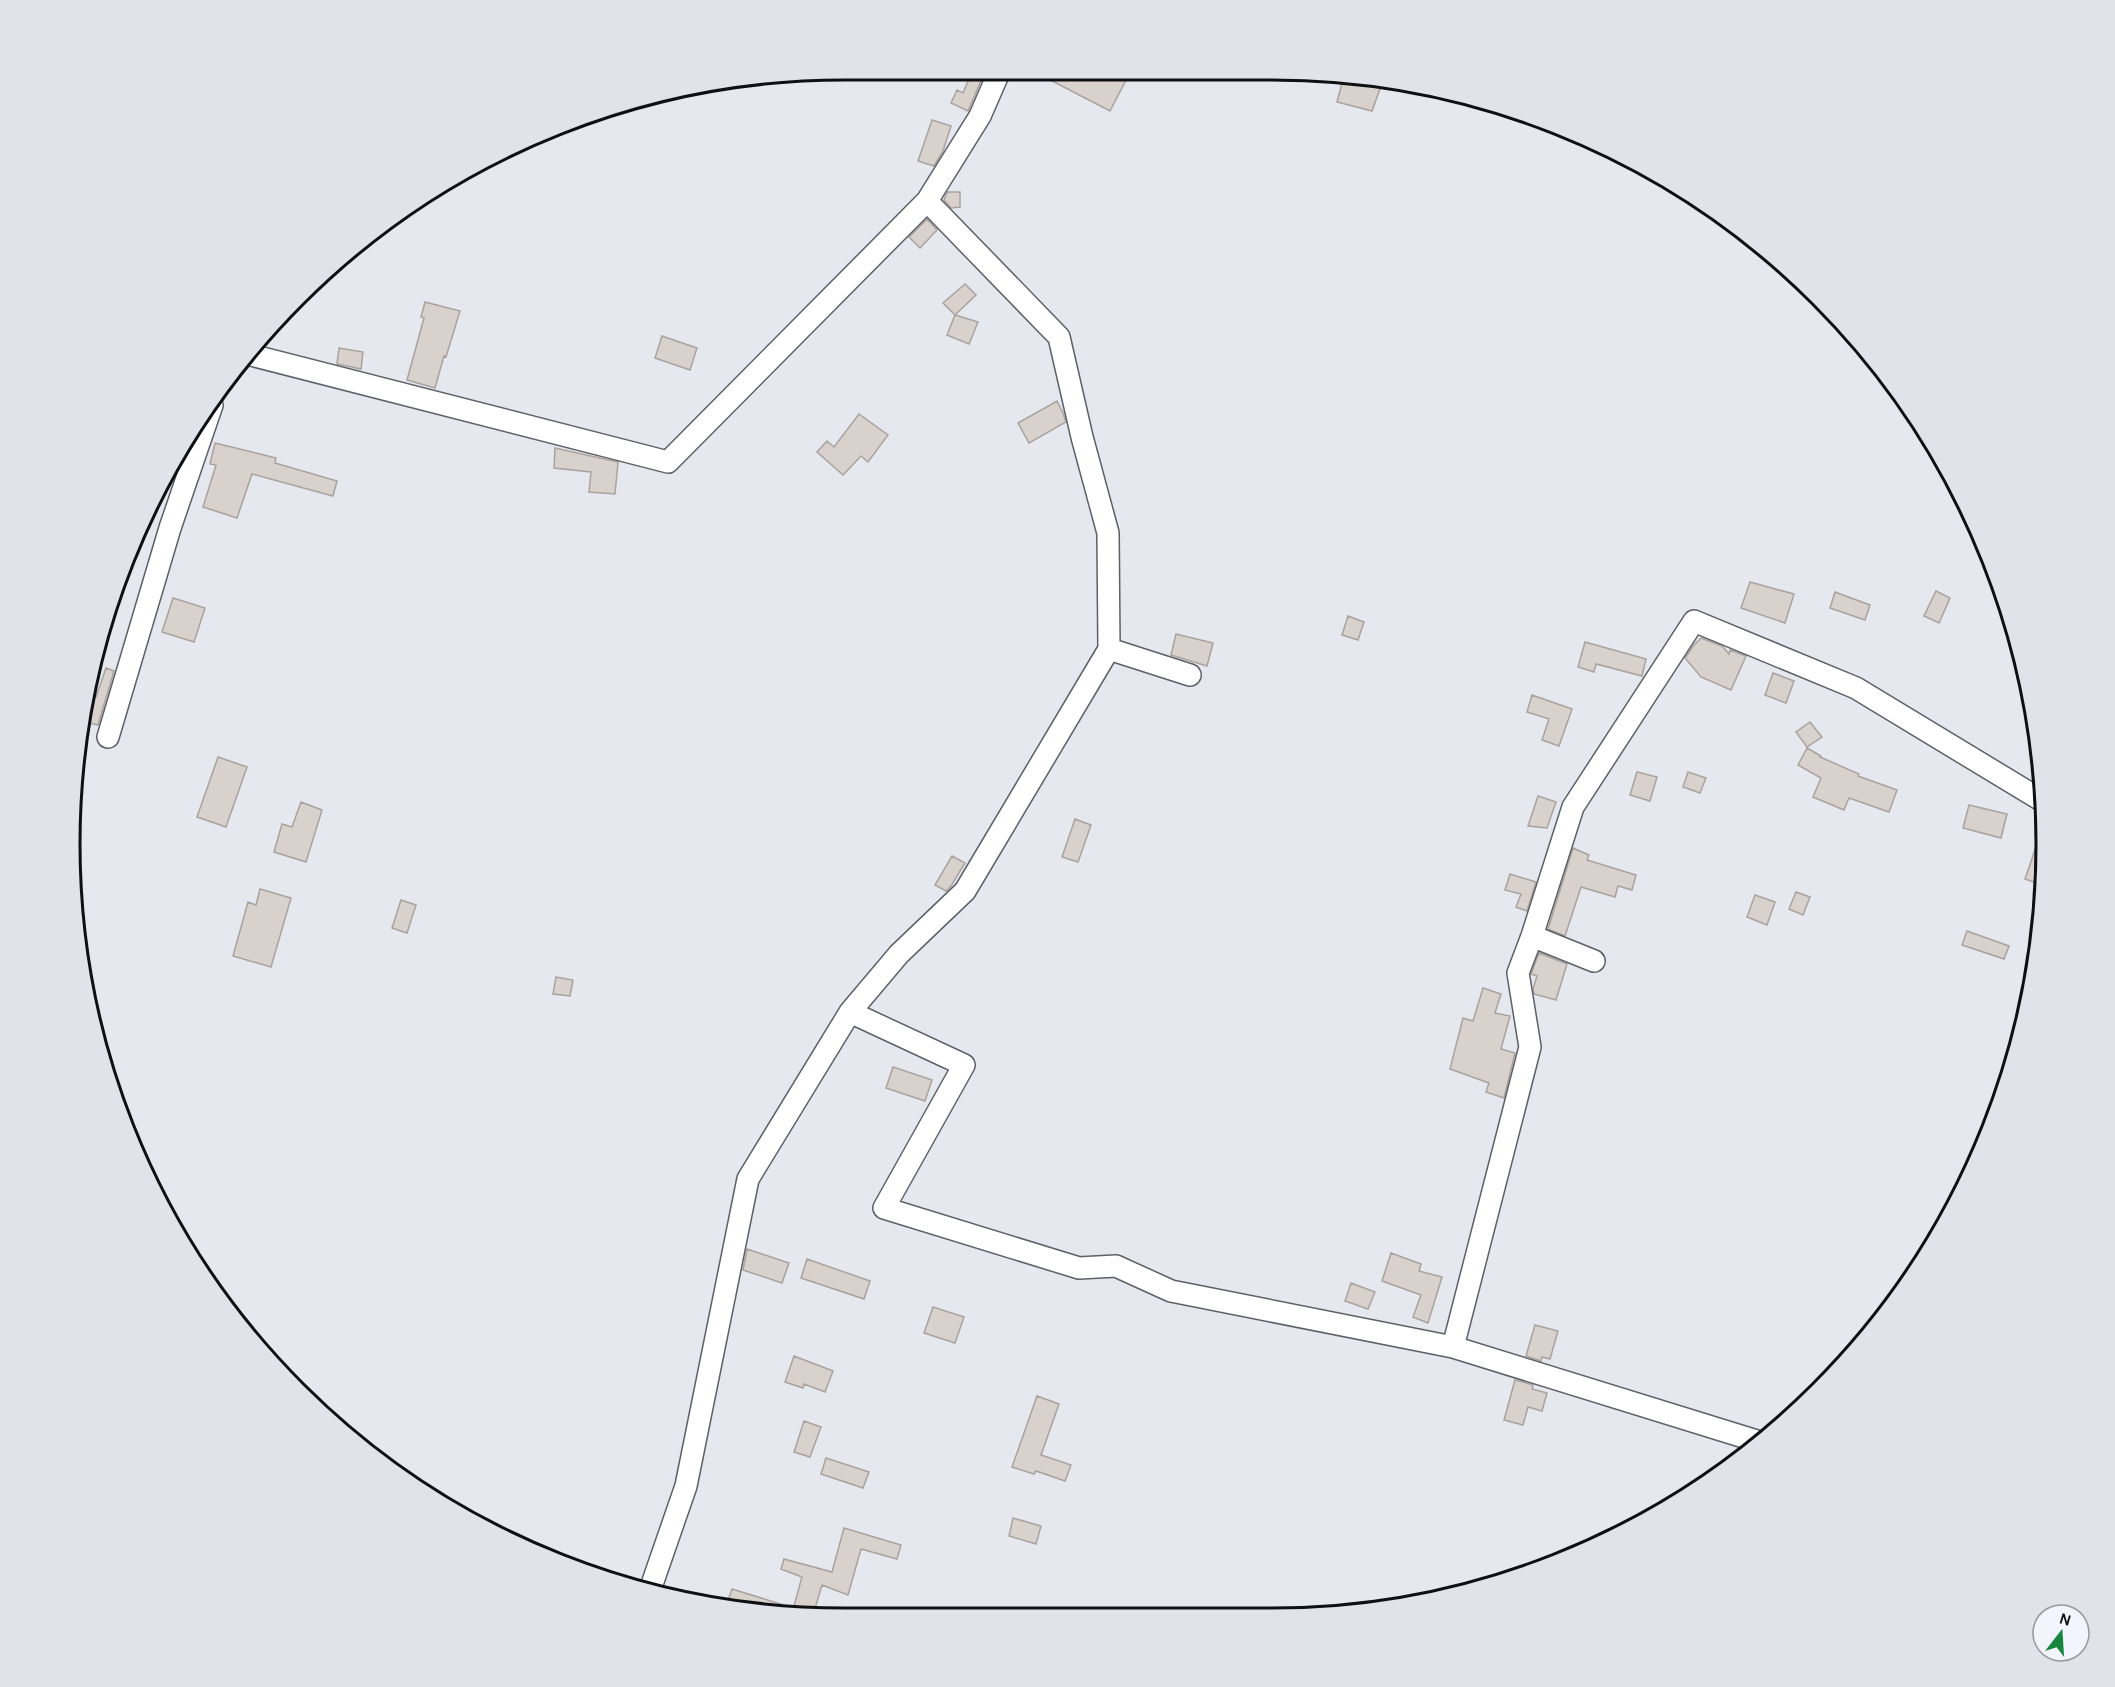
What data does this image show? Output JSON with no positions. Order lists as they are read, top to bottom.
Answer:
{
  "north": "top"
}
